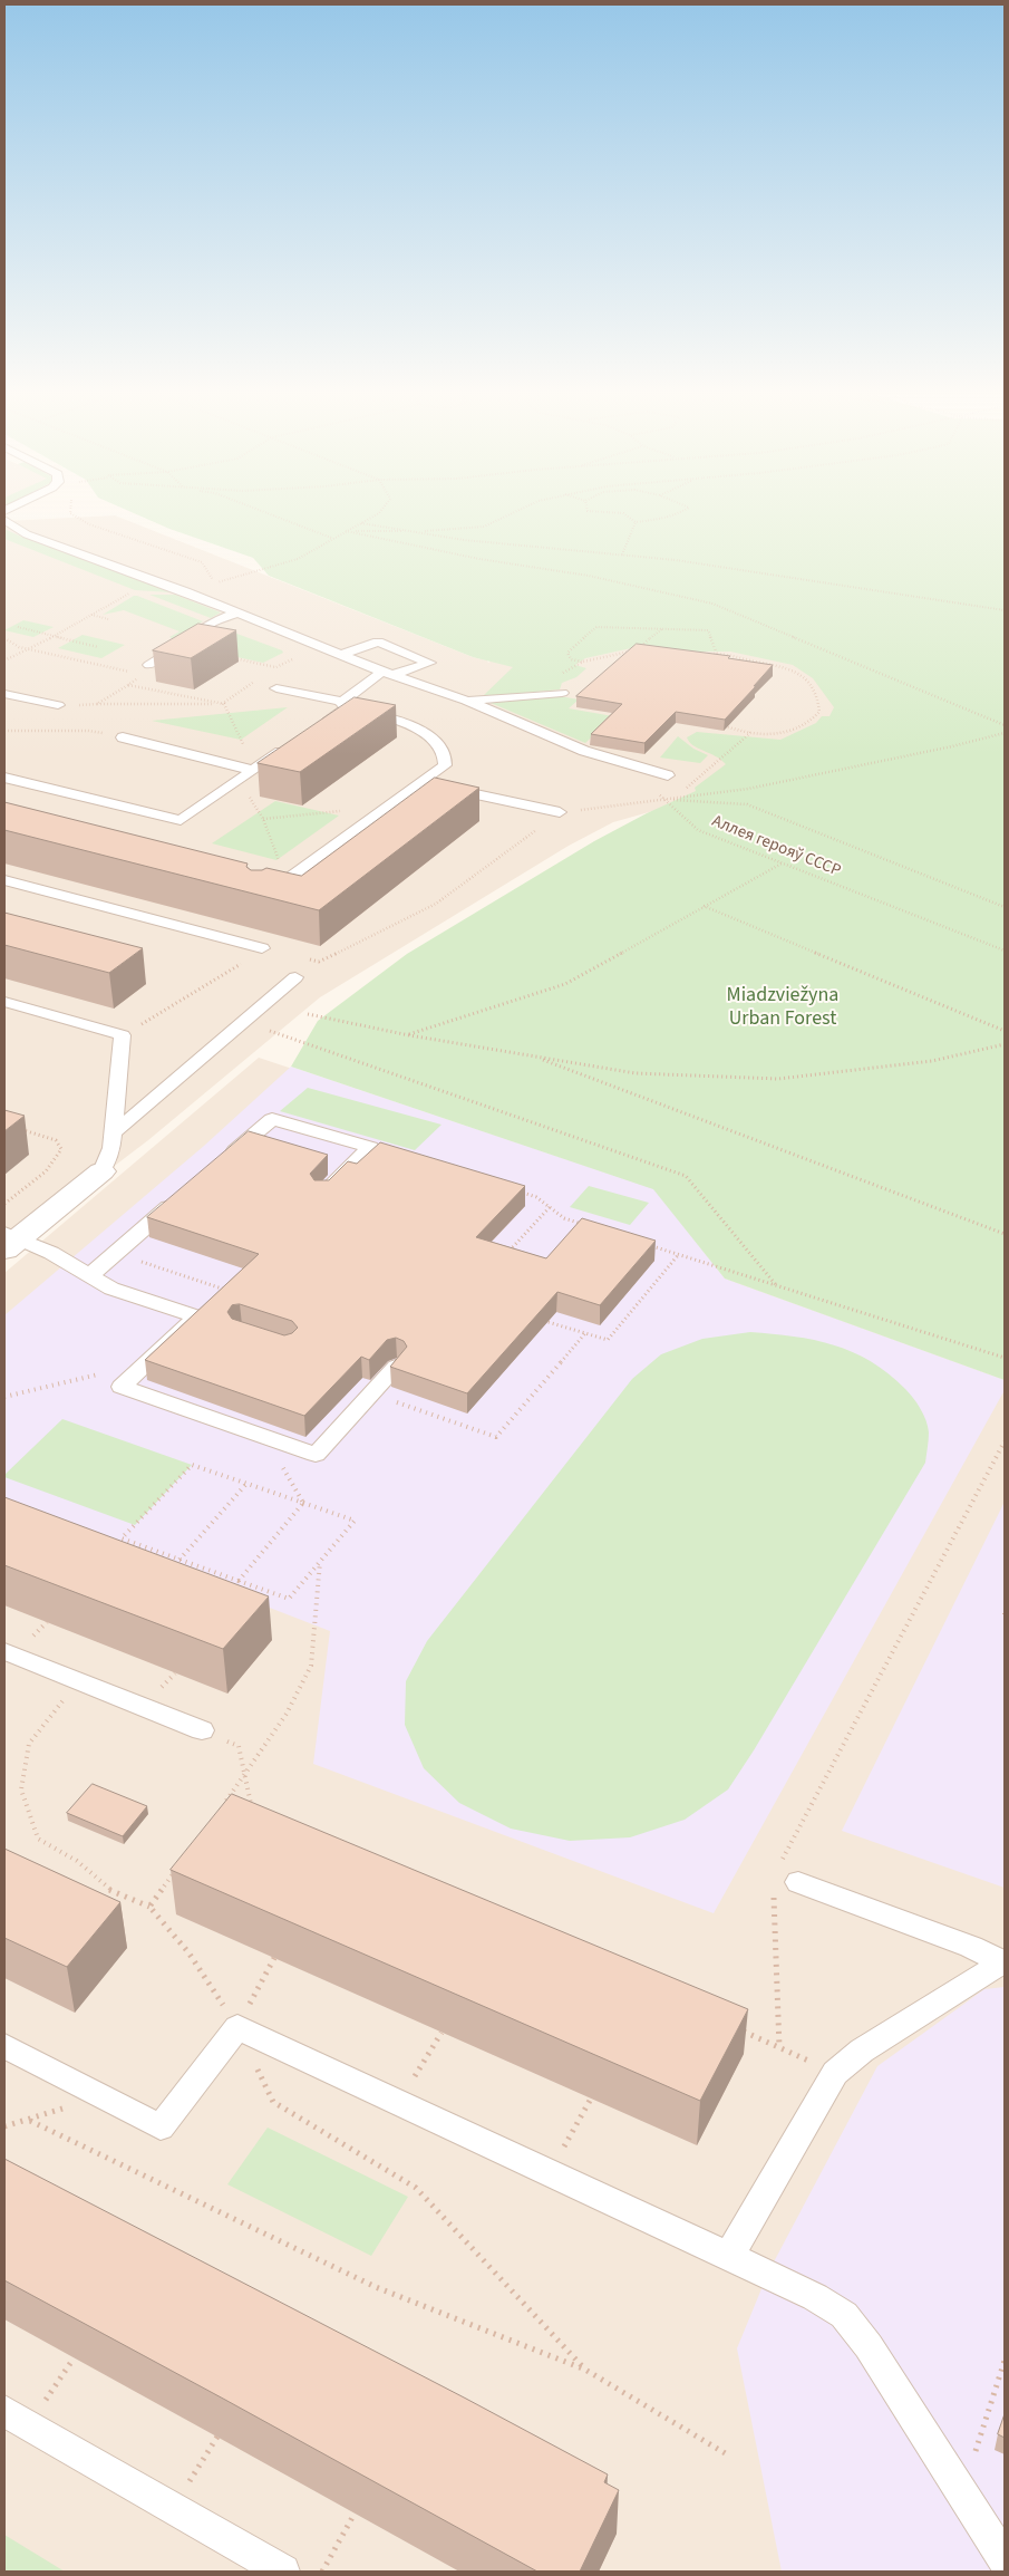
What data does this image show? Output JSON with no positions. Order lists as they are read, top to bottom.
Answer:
{
  "streets": {
    "path": ["Аллея герояў СССР"]
  },
  "parks": ["Miadzviežyna Urban Forest"]
}
